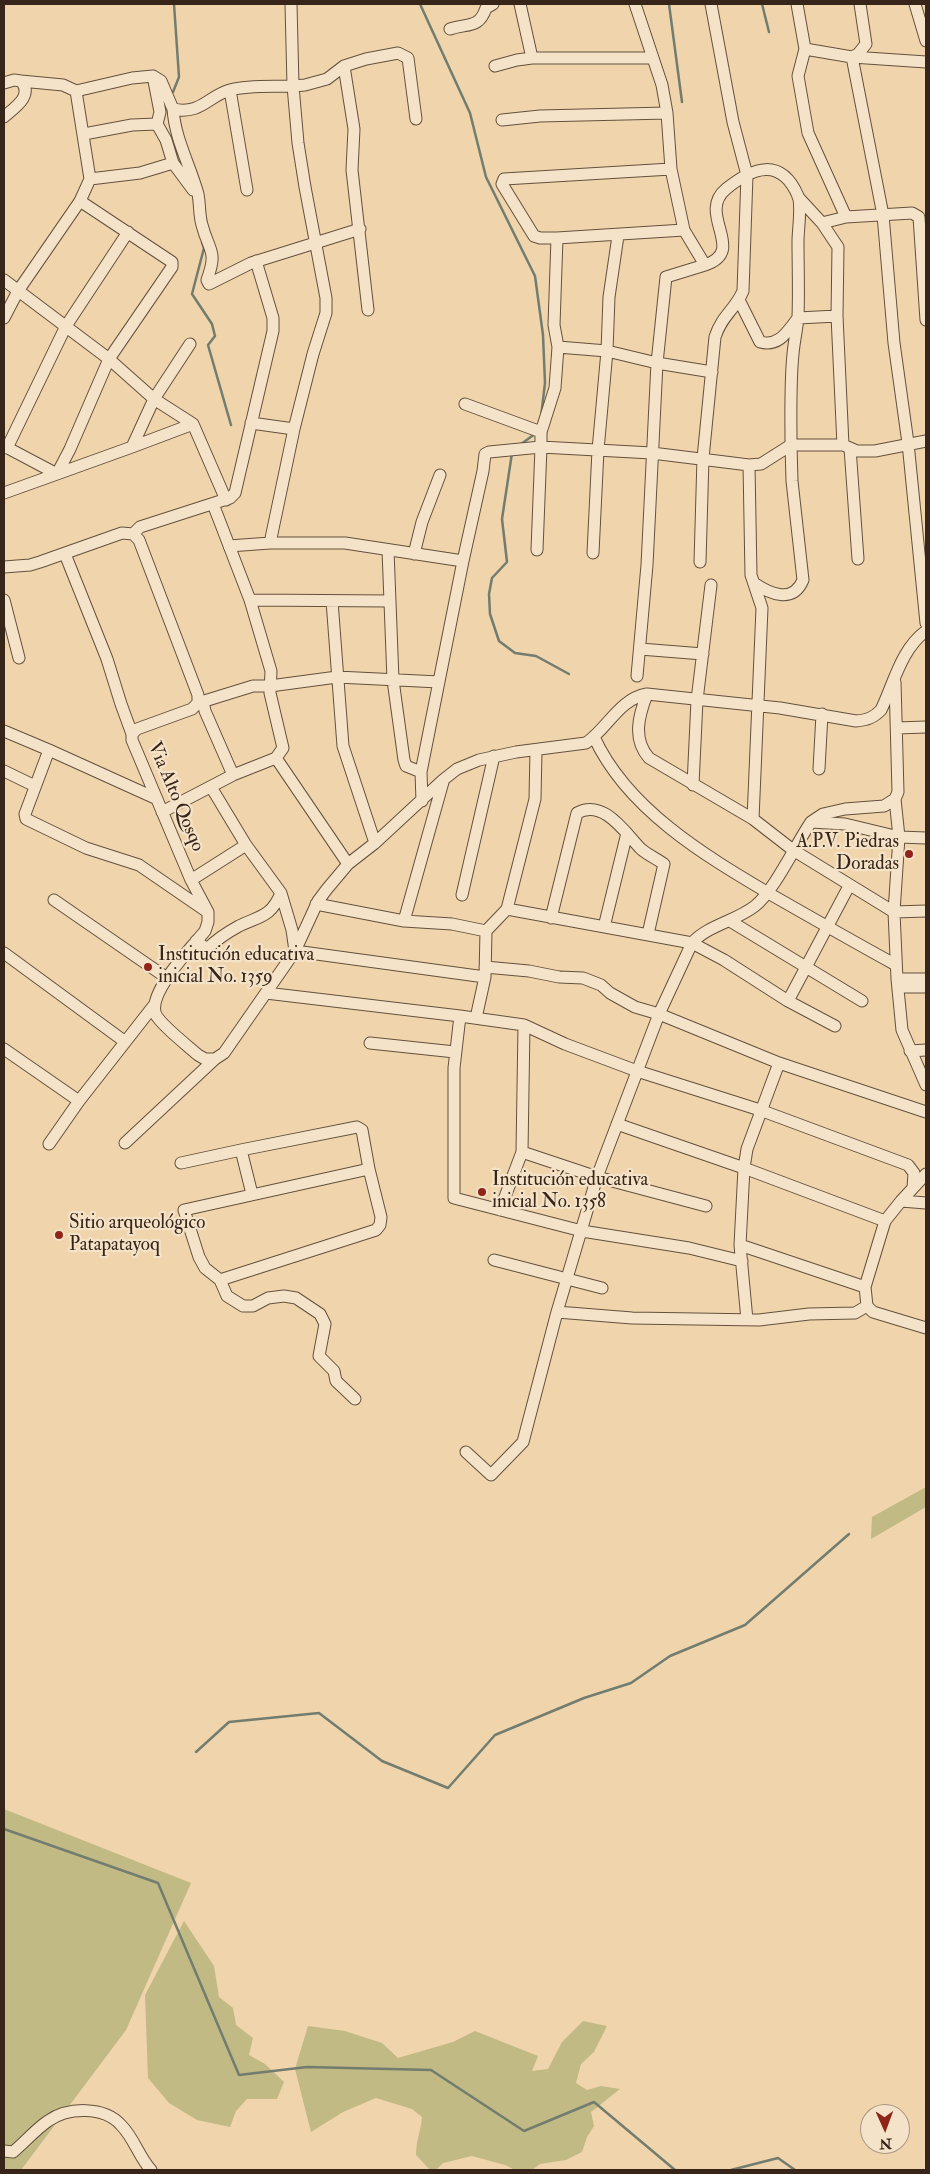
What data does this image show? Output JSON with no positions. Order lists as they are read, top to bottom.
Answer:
{
  "streets": {
    "street": ["Via Alto Qosqo"]
  },
  "places": [
    "A.P.V. Piedras Doradas",
    "Institución educativa inicial No. 1359",
    "Institución educativa inicial No. 1358",
    "Sitio arqueológico Patapatayoq"
  ],
  "north": "bottom"
}
